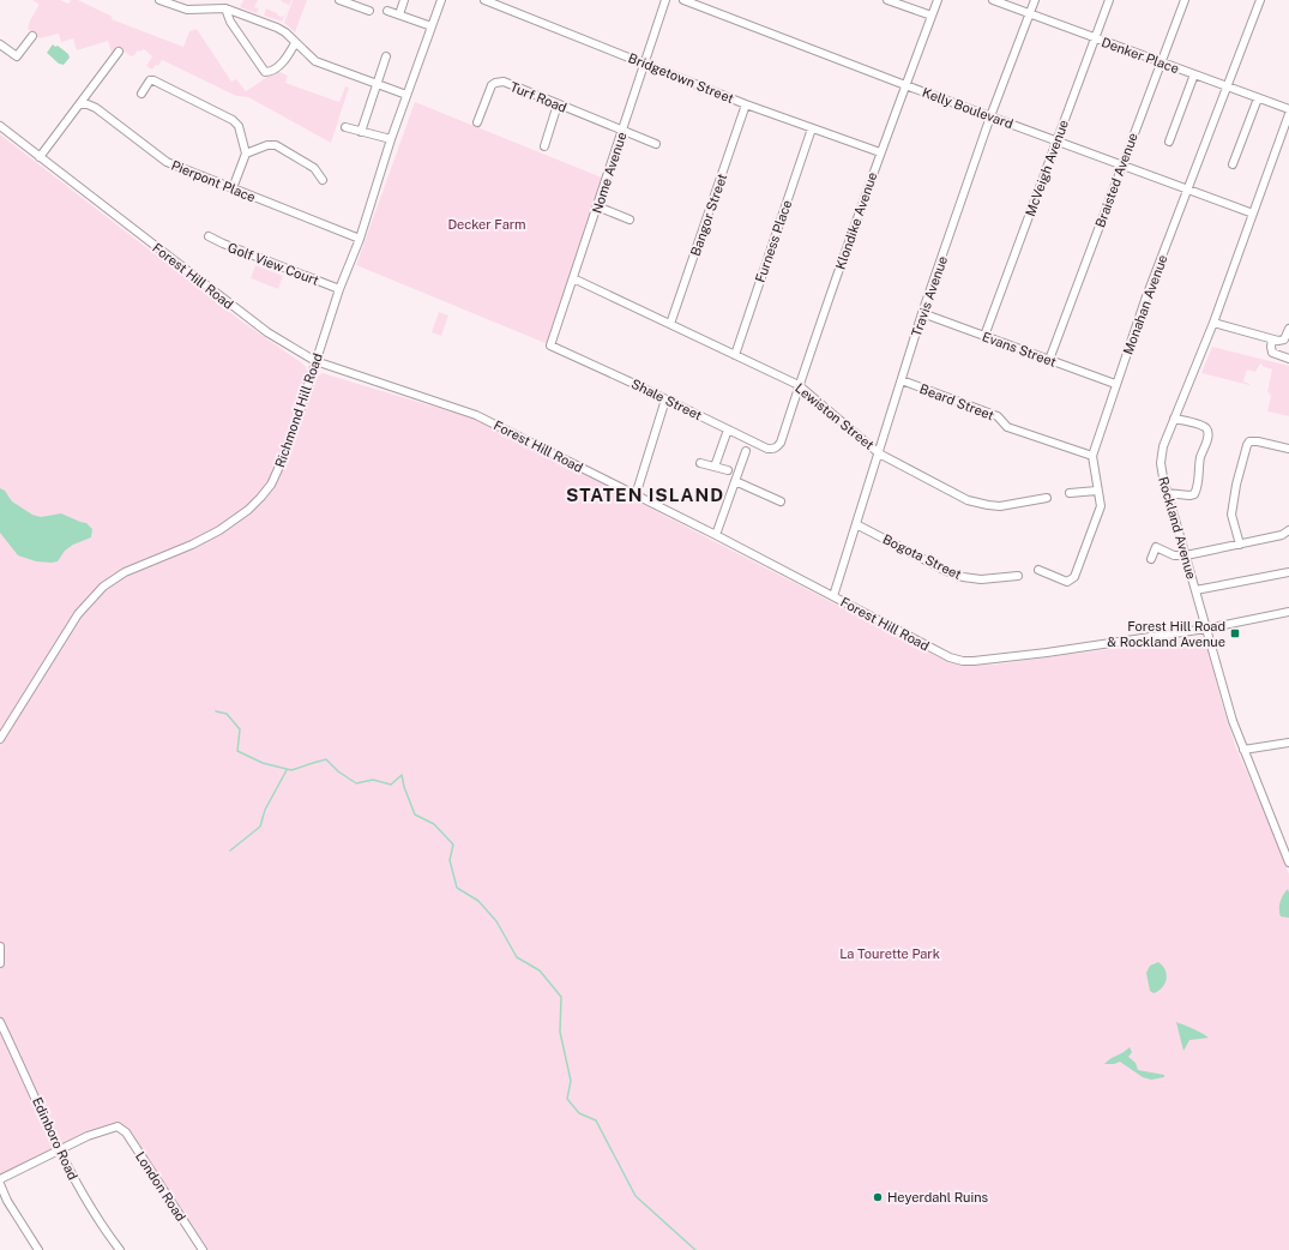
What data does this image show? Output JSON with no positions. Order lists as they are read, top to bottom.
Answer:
{
  "streets": {
    "street": [
      "Denker Place",
      "Bridgetown Street",
      "Turf Road",
      "Kelly Boulevard",
      "McVeigh Avenue",
      "Nome Avenue",
      "Braisted Avenue",
      "Pierpont Place",
      "Bangor Street",
      "Klondike Avenue",
      "Furness Place",
      "Golf View Court",
      "Forest Hill Road",
      "Travis Avenue",
      "Monahan Avenue",
      "Evans Street",
      "Shale Street",
      "Beard Street",
      "Richmond Hill Road",
      "Lewiston Street",
      "Rockland Avenue",
      "Bogota Street",
      "Edinboro Road",
      "London Road"
    ]
  },
  "crossings": [
    ["Denker Place", "McVeigh Avenue"],
    ["Denker Place", "Braisted Avenue"],
    ["Denker Place", "Travis Avenue"],
    ["Denker Place", "Monahan Avenue"],
    ["Bridgetown Street", "Nome Avenue"],
    ["Bridgetown Street", "Bangor Street"],
    ["Bridgetown Street", "Klondike Avenue"],
    ["Bridgetown Street", "Furness Place"],
    ["Turf Road", "Nome Avenue"],
    ["Kelly Boulevard", "McVeigh Avenue"],
    ["Kelly Boulevard", "Braisted Avenue"],
    ["Kelly Boulevard", "Klondike Avenue"],
    ["Kelly Boulevard", "Travis Avenue"],
    ["Kelly Boulevard", "Monahan Avenue"],
    ["Kelly Boulevard", "Rockland Avenue"],
    ["McVeigh Avenue", "Evans Street"],
    ["Nome Avenue", "Shale Street"],
    ["Nome Avenue", "Lewiston Street"],
    ["Braisted Avenue", "Evans Street"],
    ["Pierpont Place", "Richmond Hill Road"],
    ["Bangor Street", "Lewiston Street"],
    ["Klondike Avenue", "Shale Street"],
    ["Klondike Avenue", "Lewiston Street"],
    ["Furness Place", "Lewiston Street"],
    ["Golf View Court", "Richmond Hill Road"],
    ["Forest Hill Road", "Travis Avenue"],
    ["Forest Hill Road", "Richmond Hill Road"],
    ["Forest Hill Road", "Rockland Avenue"],
    ["Travis Avenue", "Evans Street"],
    ["Travis Avenue", "Beard Street"],
    ["Travis Avenue", "Lewiston Street"],
    ["Travis Avenue", "Bogota Street"],
    ["Monahan Avenue", "Evans Street"],
    ["Monahan Avenue", "Beard Street"],
    ["Edinboro Road", "London Road"]
  ],
  "districts": ["STATEN ISLAND"],
  "parks": ["Decker Farm", "La Tourette Park"],
  "places": {
    "transit": ["Forest Hill Road & Rockland Avenue"],
    "other": ["Heyerdahl Ruins"]
  }
}
